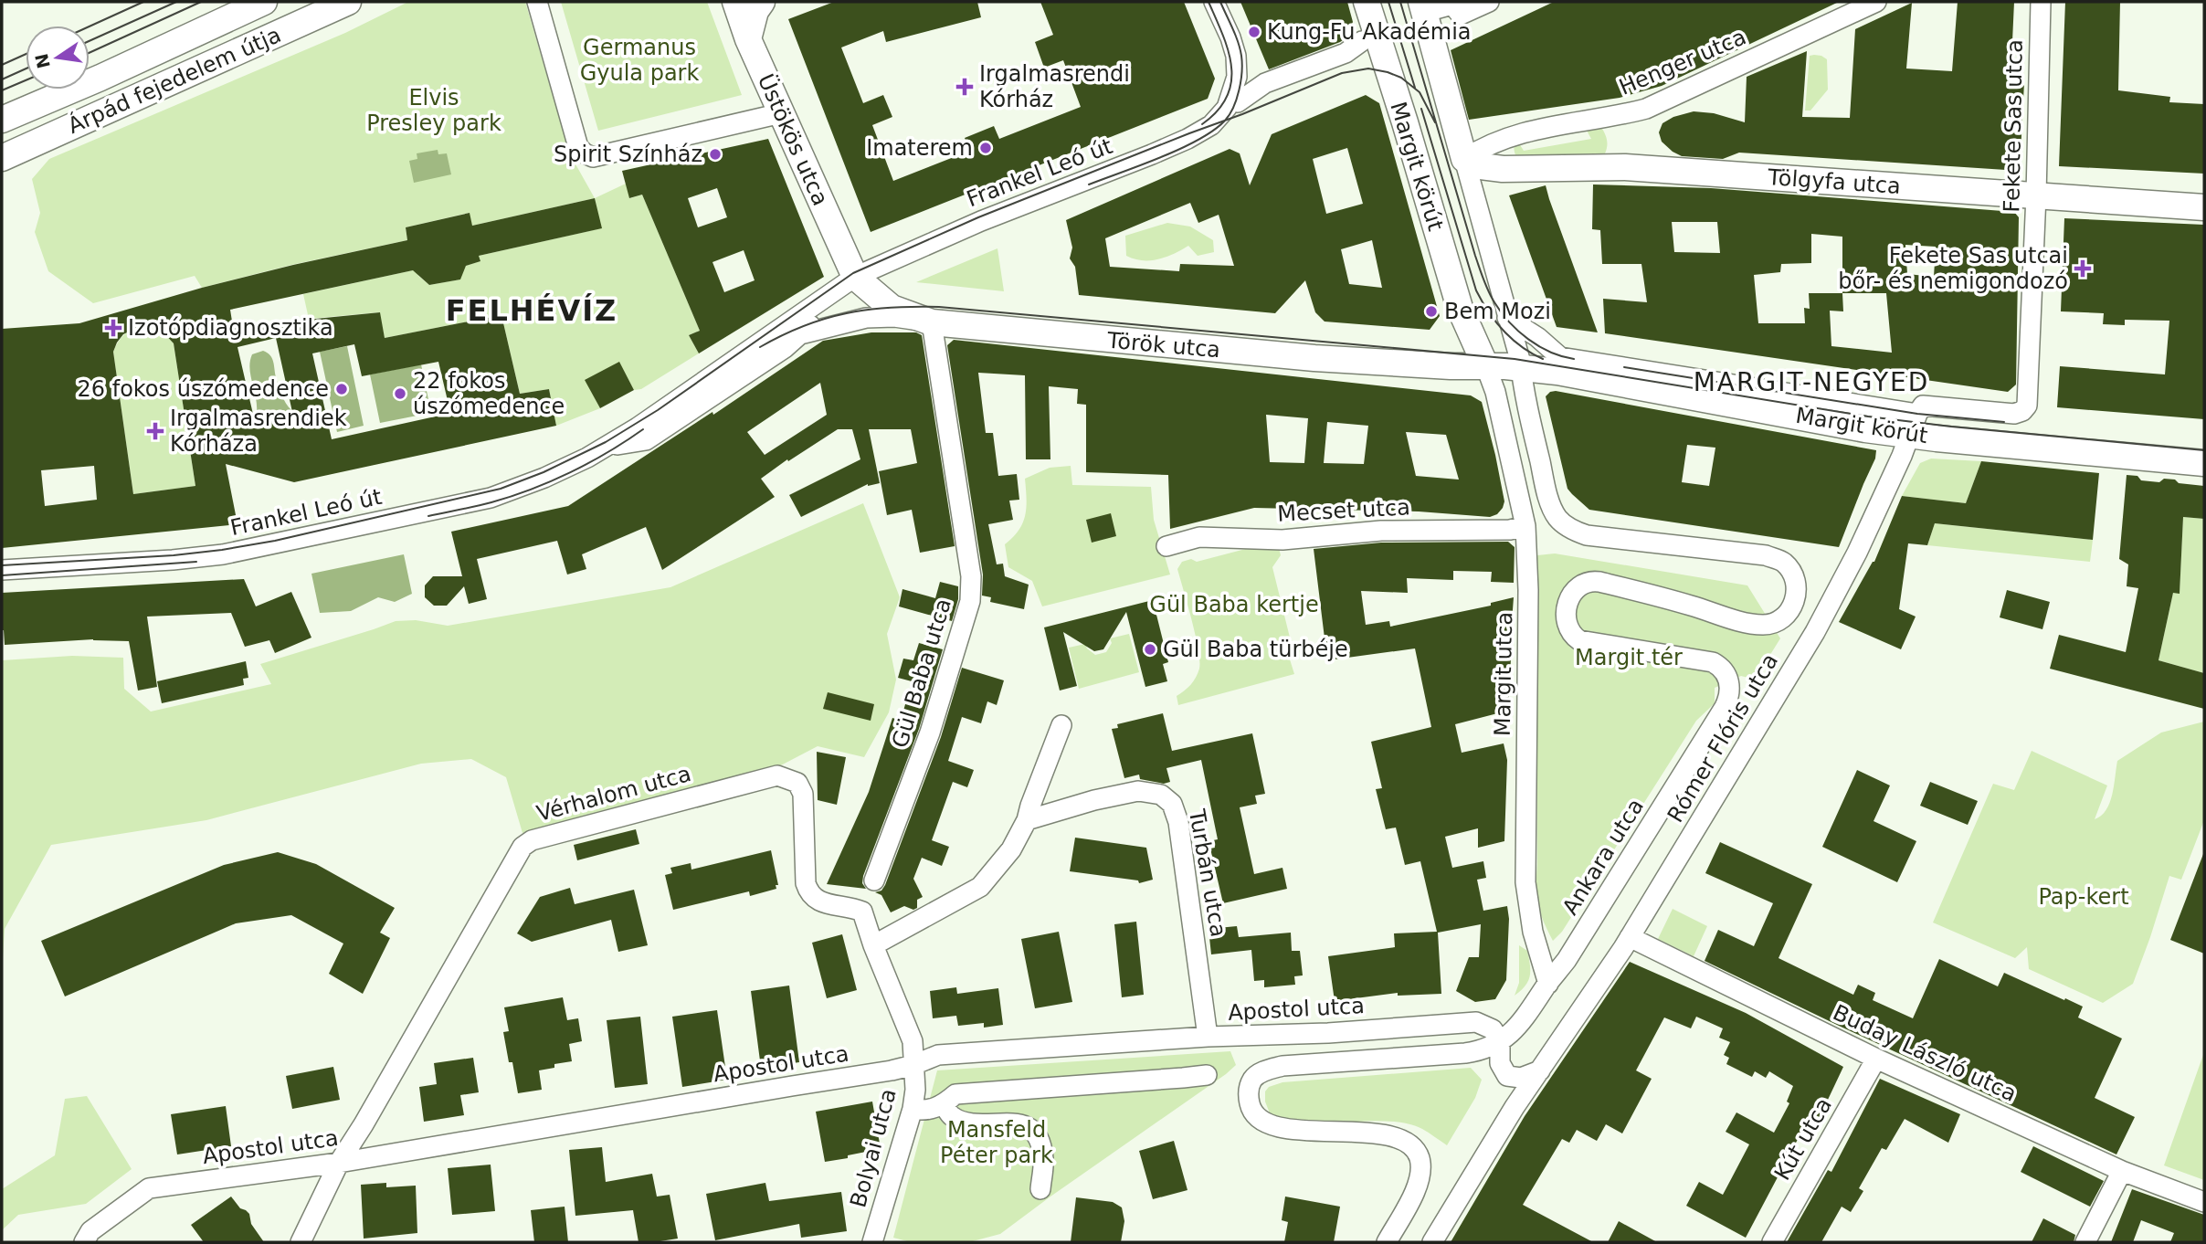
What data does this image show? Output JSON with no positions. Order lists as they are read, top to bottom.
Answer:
{
  "streets": {
    "main road": [
      "Árpád fejedelem útja",
      "Üstökös utca",
      "Margit körút",
      "Tölgyfa utca",
      "Török utca"
    ],
    "street": [
      "Henger utca",
      "Fekete Sas utca",
      "Frankel Leó út",
      "Mecset utca",
      "Gül Baba utca",
      "Margit utca",
      "Rómer Flóris utca",
      "Vérhalom utca",
      "Ankara utca",
      "Turbán utca",
      "Apostol utca",
      "Buday László utca",
      "Kút utca",
      "Bolyai utca"
    ]
  },
  "crossings": [
    ["Henger utca", "Margit körút"],
    ["Henger utca", "Tölgyfa utca"],
    ["Fekete Sas utca", "Margit körút"],
    ["Fekete Sas utca", "Tölgyfa utca"],
    ["Üstökös utca", "Frankel Leó út"],
    ["Üstökös utca", "Török utca"],
    ["Margit körút", "Tölgyfa utca"],
    ["Margit körút", "Török utca"],
    ["Margit körút", "Margit utca"],
    ["Margit körút", "Rómer Flóris utca"],
    ["Margit körút", "Ankara utca"],
    ["Frankel Leó út", "Török utca"],
    ["Frankel Leó út", "Gül Baba utca"],
    ["Török utca", "Gül Baba utca"],
    ["Török utca", "Margit utca"],
    ["Mecset utca", "Margit utca"],
    ["Margit utca", "Ankara utca"],
    ["Rómer Flóris utca", "Buday László utca"],
    ["Vérhalom utca", "Apostol utca"],
    ["Vérhalom utca", "Bolyai utca"],
    ["Ankara utca", "Apostol utca"],
    ["Turbán utca", "Apostol utca"],
    ["Apostol utca", "Bolyai utca"],
    ["Buday László utca", "Kút utca"]
  ],
  "districts": ["FELHÉVÍZ", "MARGIT-NEGYED"],
  "parks": [
    "Germanus Gyula park",
    "Elvis Presley park",
    "Gül Baba kertje",
    "Margit tér",
    "Pap-kert",
    "Mansfeld Péter park"
  ],
  "places": {
    "other": [
      "Kung-Fu Akadémia",
      "Imaterem",
      "Spirit Színház",
      "Bem Mozi",
      "26 fokos úszómedence",
      "22 fokos úszómedence",
      "Gül Baba türbéje"
    ],
    "health": [
      "Irgalmasrendi Kórház",
      "Fekete Sas utcai bőr- és nemigondozó",
      "Izotópdiagnosztika",
      "Irgalmasrendiek Kórháza"
    ]
  },
  "north": "left"
}
